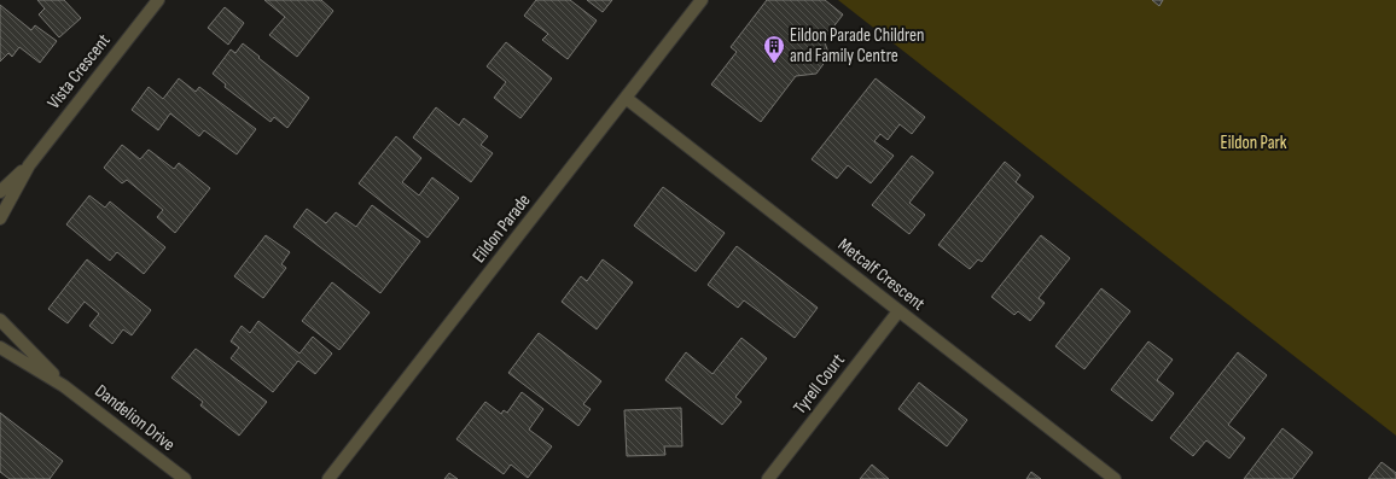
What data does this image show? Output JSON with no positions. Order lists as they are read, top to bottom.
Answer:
{
  "streets": {
    "street": [
      "Vista Crescent",
      "Eildon Parade",
      "Metcalf Crescent",
      "Tyrell Court",
      "Dandelion Drive"
    ]
  },
  "crossings": [
    ["Eildon Parade", "Metcalf Crescent"],
    ["Metcalf Crescent", "Tyrell Court"]
  ],
  "parks": ["Eildon Park"],
  "places": {
    "building": ["Eildon Parade Children and Family Centre"]
  }
}
